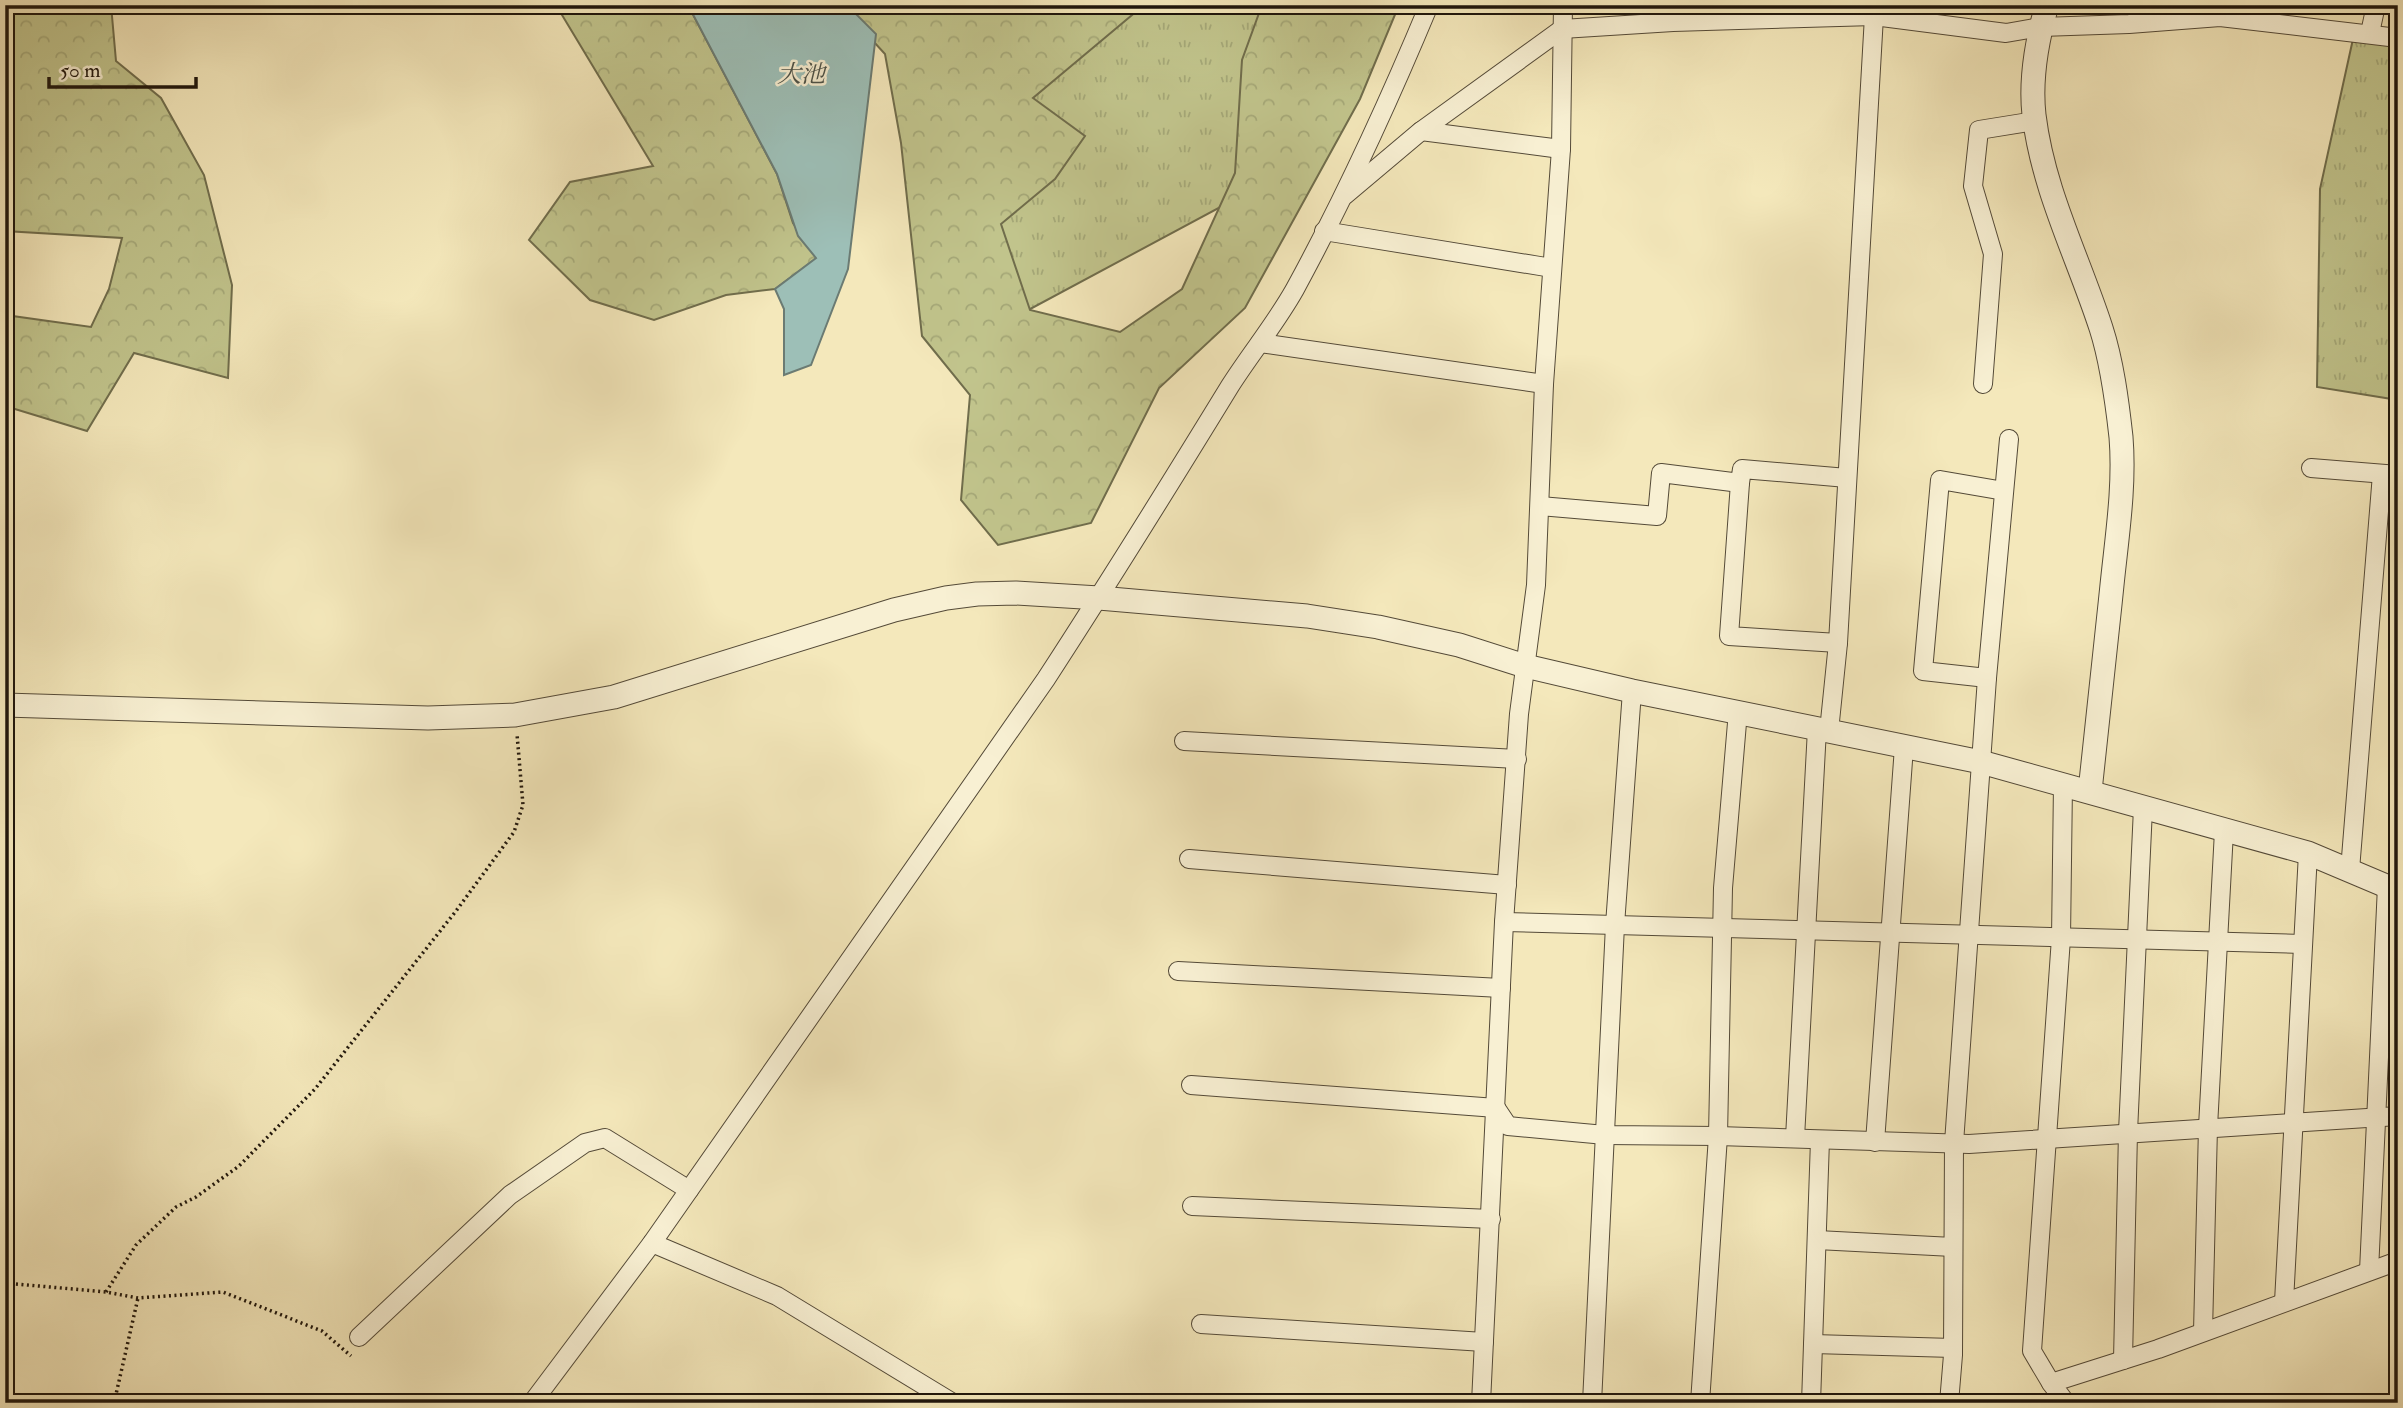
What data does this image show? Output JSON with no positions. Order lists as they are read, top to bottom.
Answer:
{
  "water": ["大池"],
  "scale_bar": "50 m"
}
